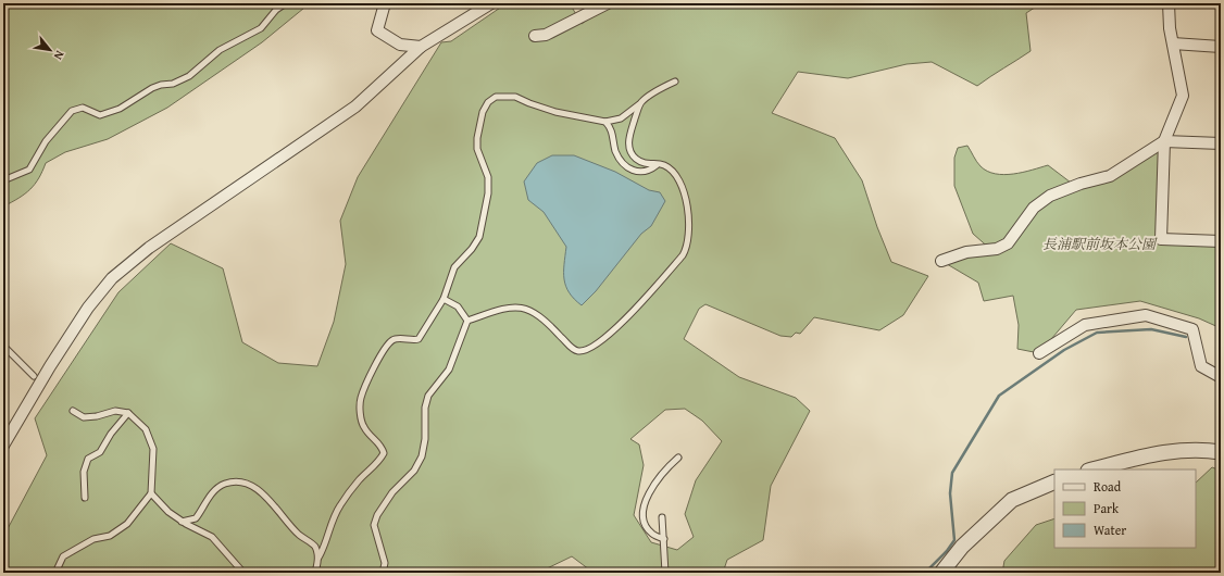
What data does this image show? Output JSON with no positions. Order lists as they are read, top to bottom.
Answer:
{
  "parks": ["長浦駅前坂本公園"],
  "legend": ["Road", "Park", "Water"],
  "north": "bottom right"
}
